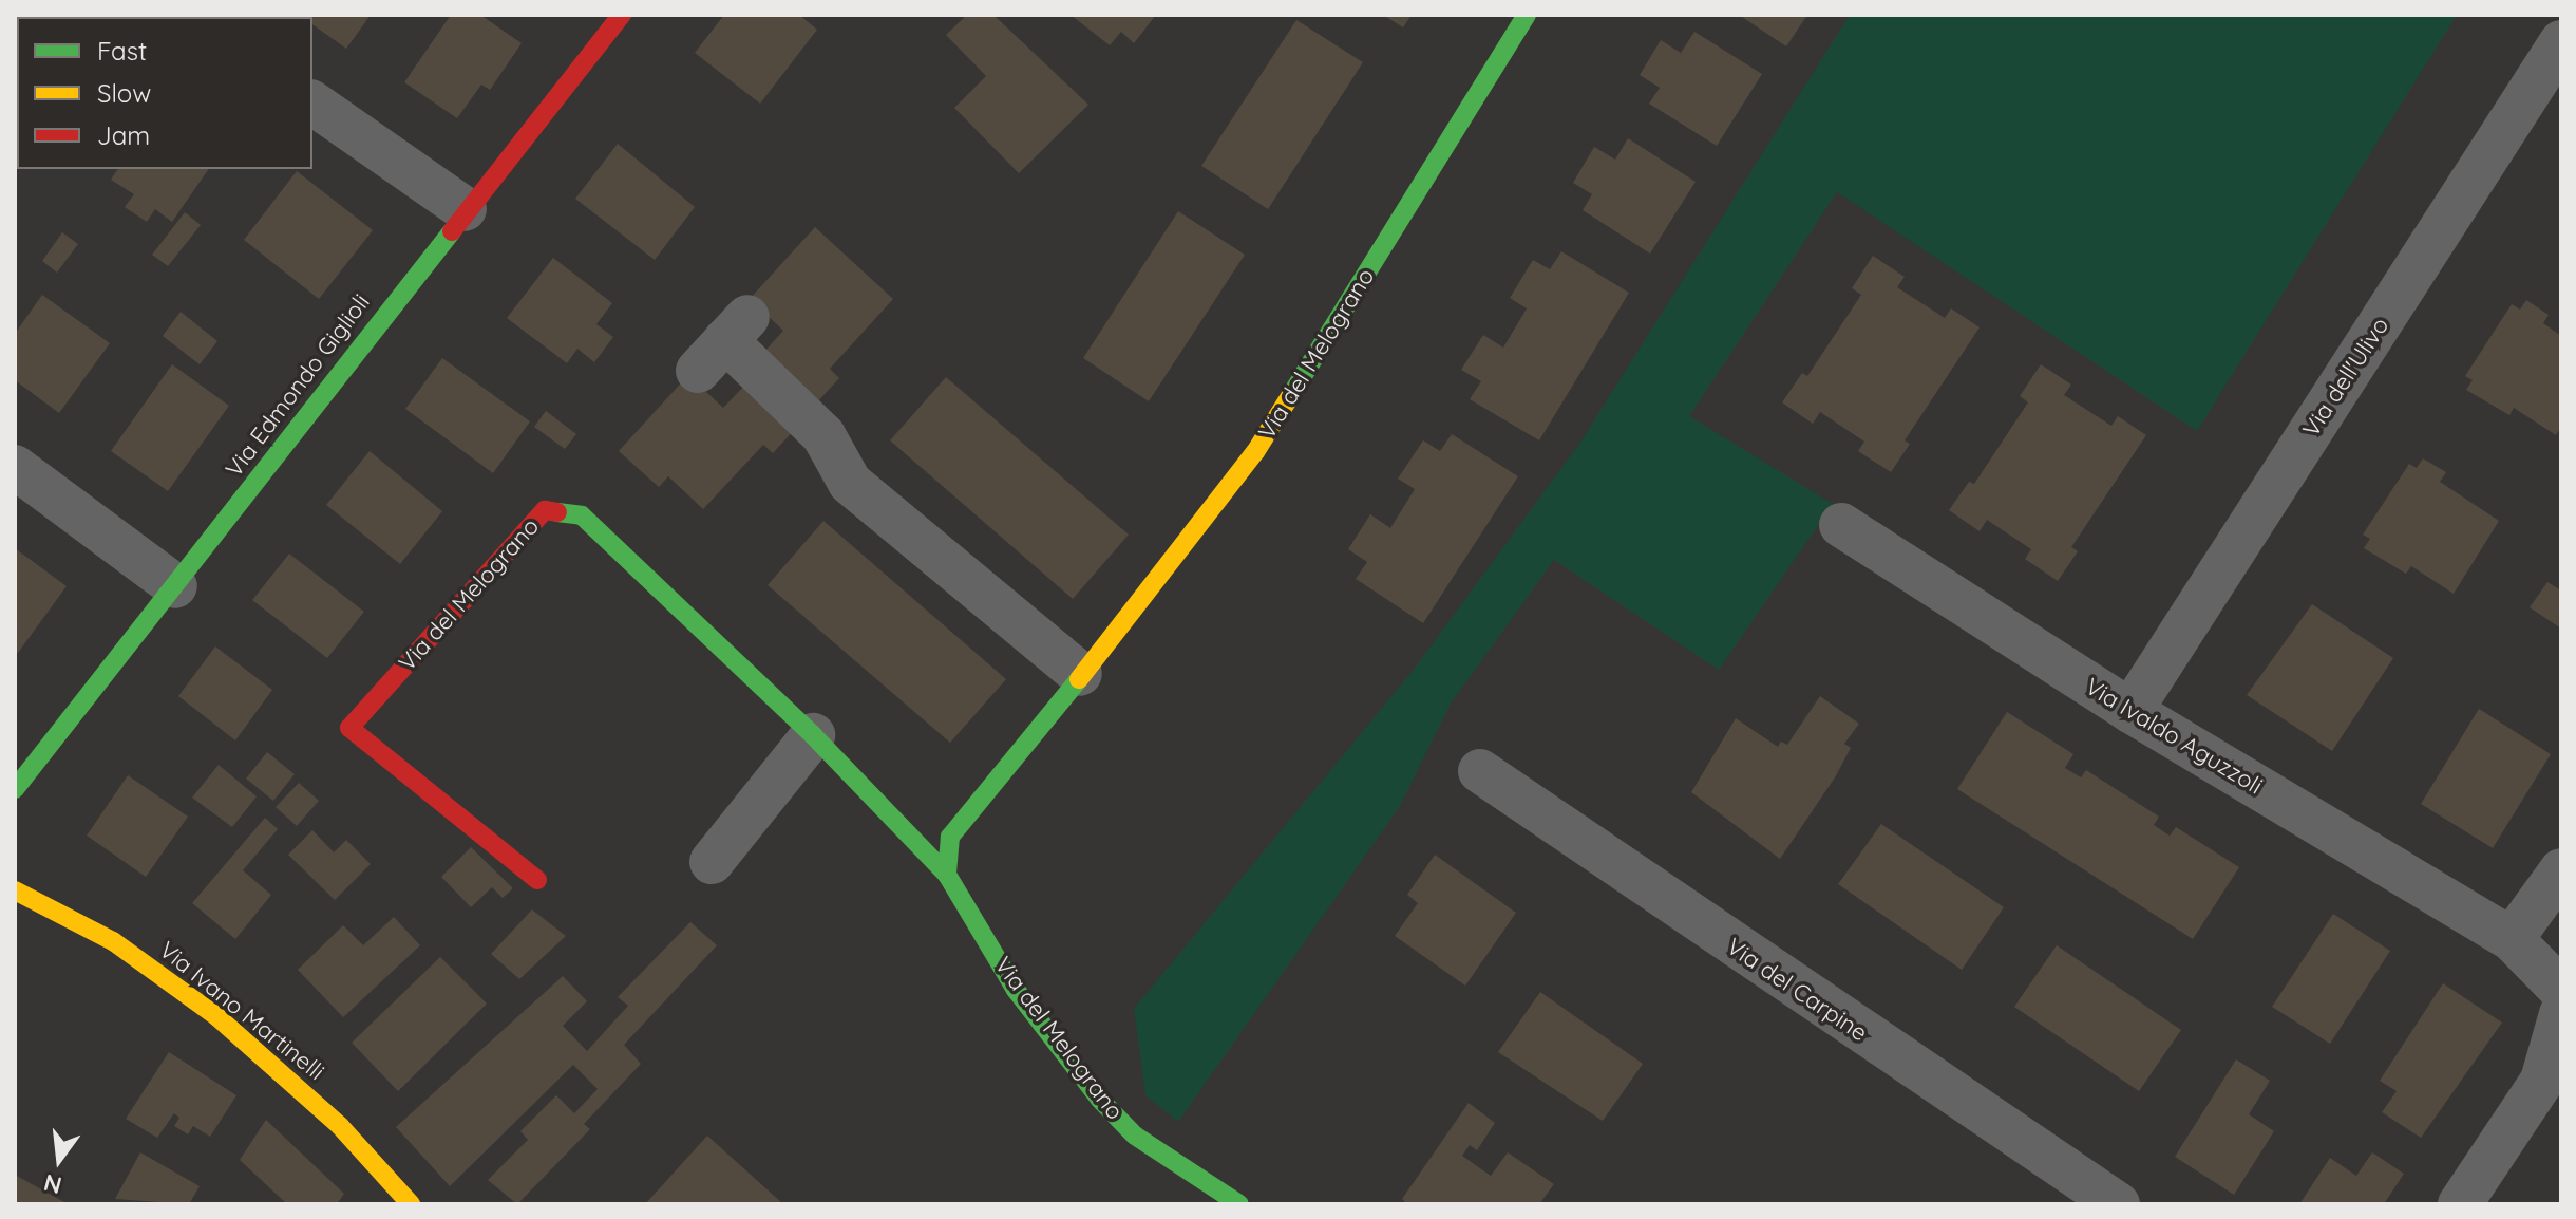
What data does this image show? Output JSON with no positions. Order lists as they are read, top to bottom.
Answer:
{
  "streets": {
    "street": [
      "Via del Melograno",
      "Via dell'Ulivo",
      "Via Edmondo Giglioli",
      "Via Ivaldo Aguzzoli",
      "Via del Carpine",
      "Via Ivano Martinelli"
    ]
  },
  "crossings": [
    ["Via dell'Ulivo", "Via Ivaldo Aguzzoli"]
  ],
  "legend": ["Fast", "Slow", "Jam"],
  "north": "bottom"
}
